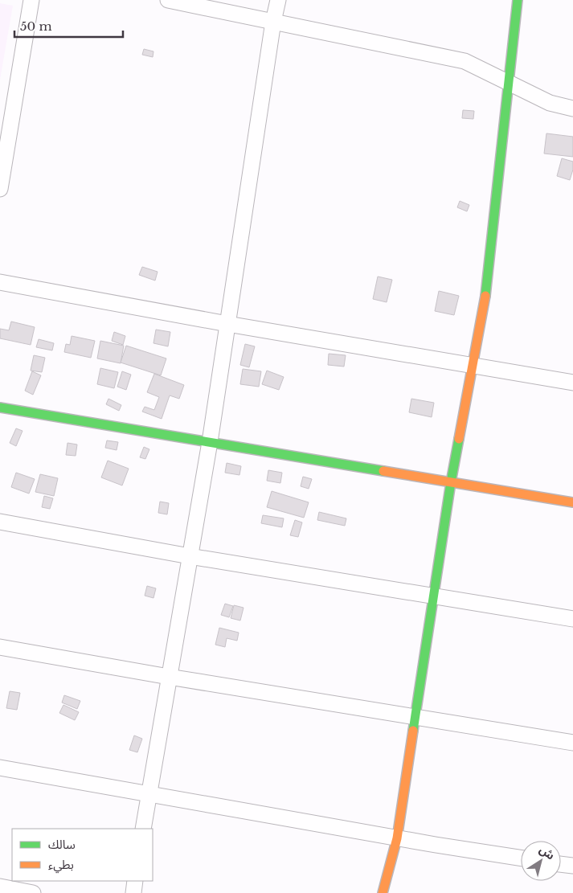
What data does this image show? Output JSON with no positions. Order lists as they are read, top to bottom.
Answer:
{
  "legend": ["سالك", "بطيء"],
  "scale_bar": "50 m",
  "north": "top right"
}
